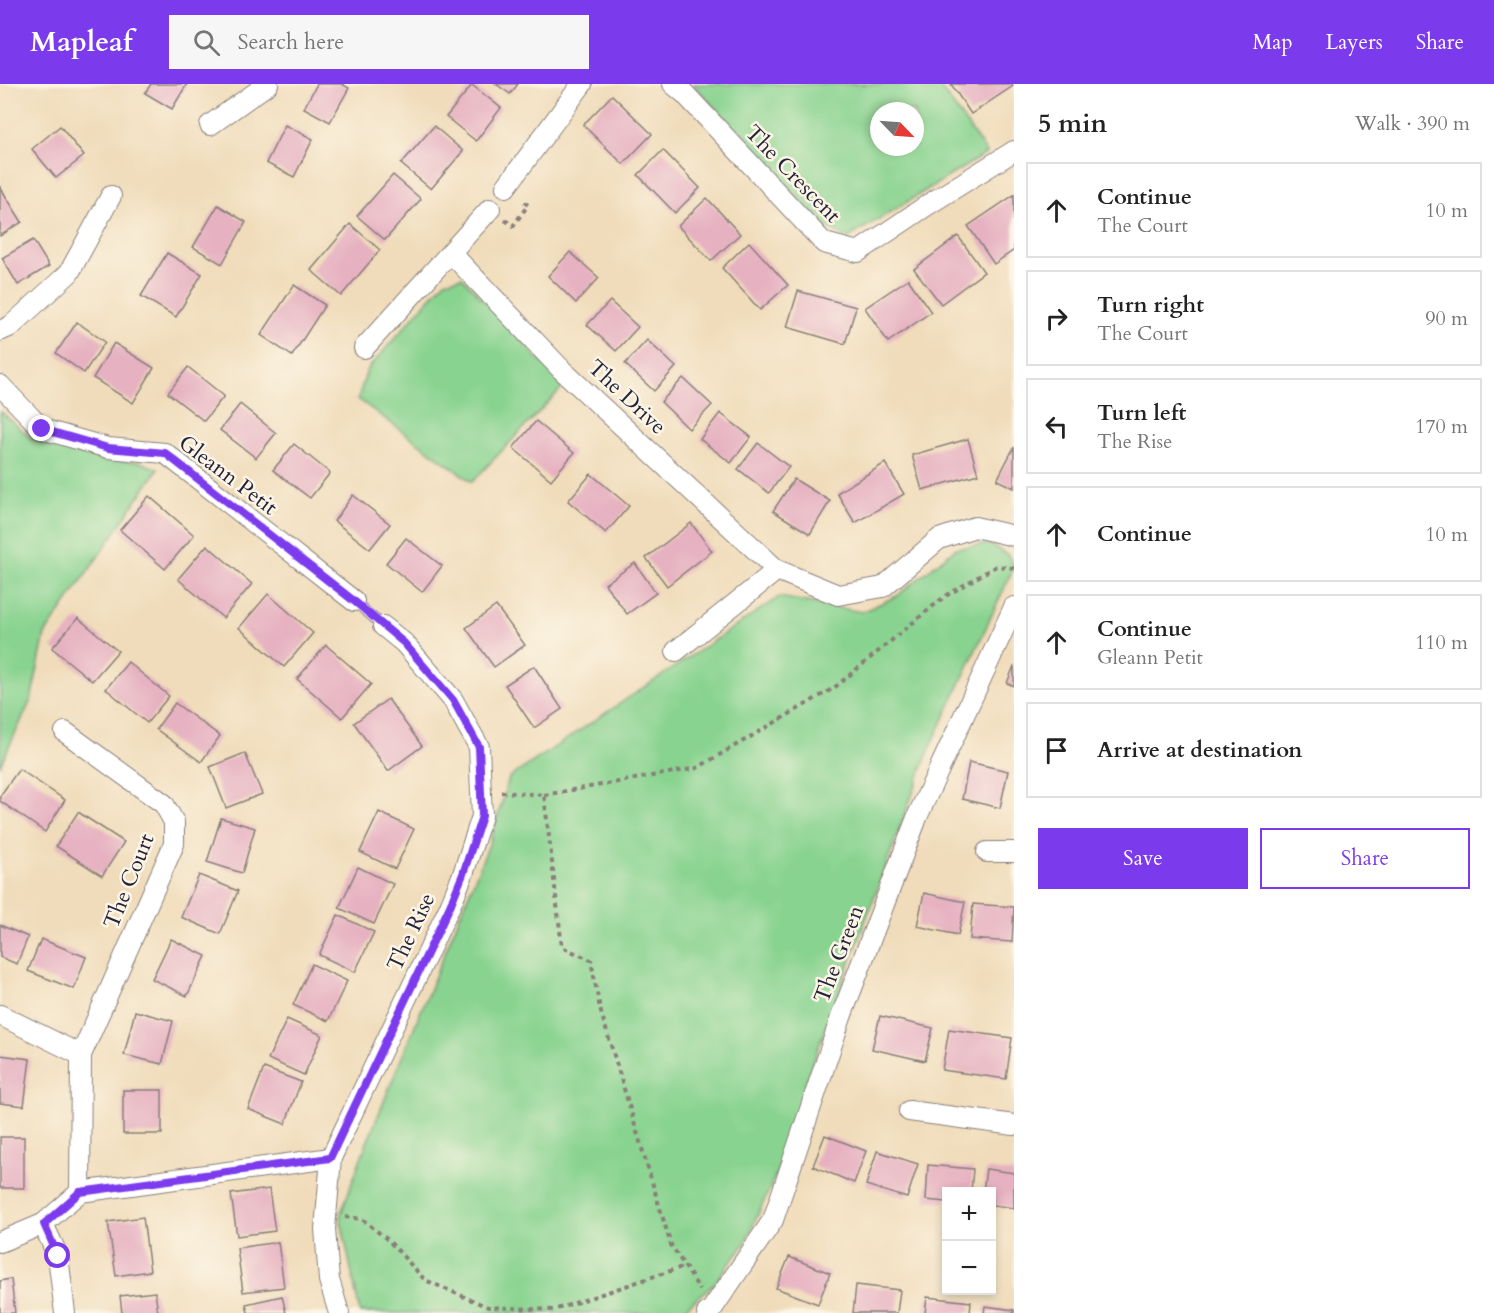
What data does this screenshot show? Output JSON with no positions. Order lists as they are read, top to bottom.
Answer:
{
  "streets": {
    "street": [
      "The Crescent",
      "The Drive",
      "Gleann Petit",
      "The Court",
      "The Rise",
      "The Green"
    ]
  },
  "north": "bottom right",
  "page": {
    "header": "Mapleaf",
    "search": "Search here",
    "nav": ["Map", "Layers", "Share"],
    "heading": ["5 min", "Walk · 390 m"],
    "list": [
      ["Continue", "The Court", "10 m"],
      ["Turn right", "The Court", "90 m"],
      ["Turn left", "The Rise", "170 m"],
      ["Continue", "10 m"],
      ["Continue", "Gleann Petit", "110 m"],
      "Arrive at destination"
    ],
    "buttons": ["Save", "Share"],
    "map_buttons": ["+", "−"]
  }
}
